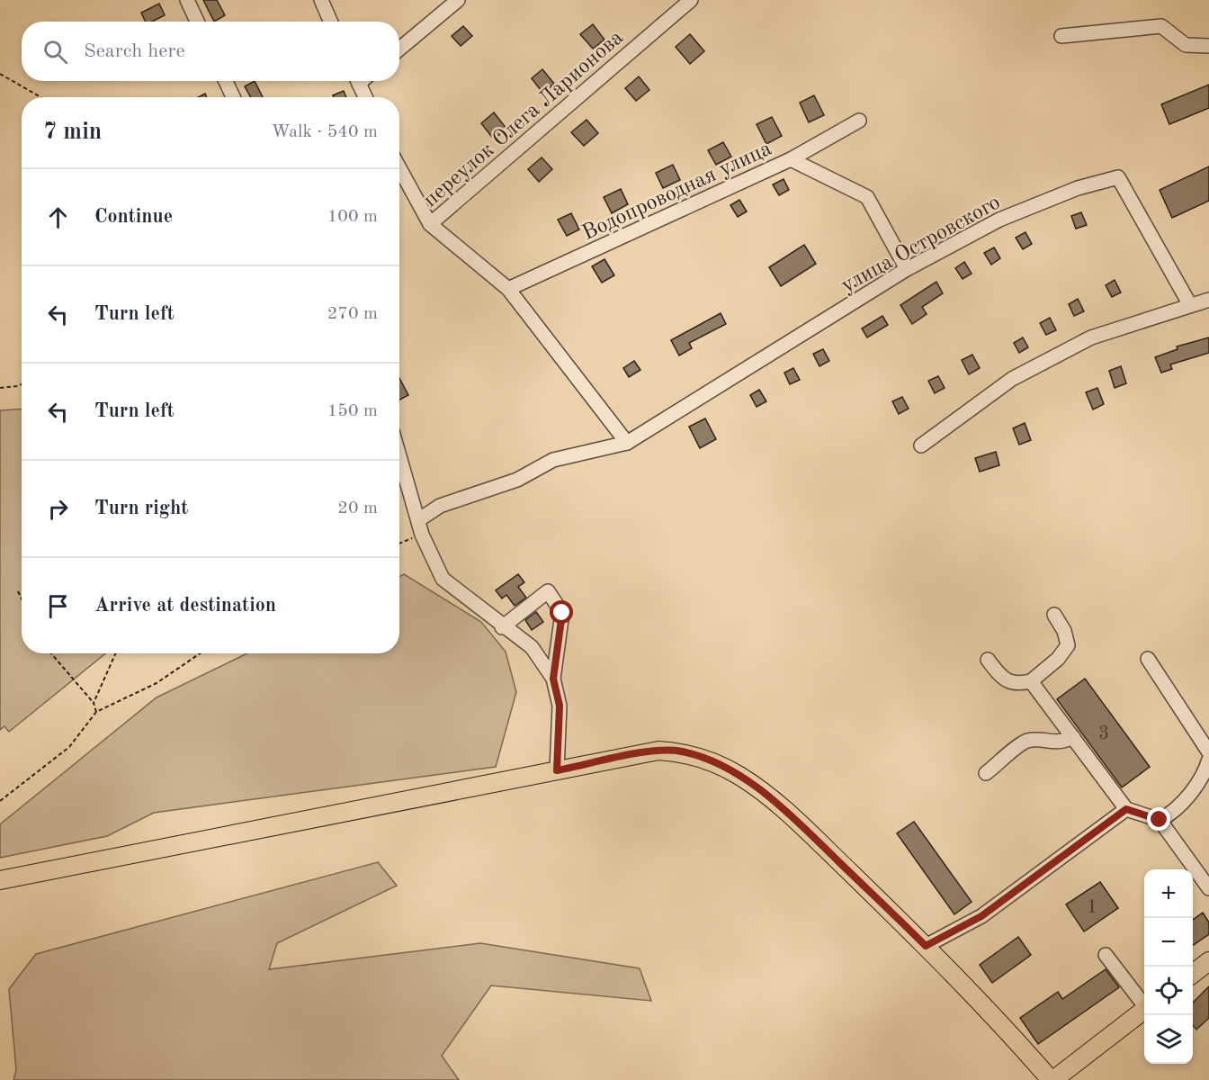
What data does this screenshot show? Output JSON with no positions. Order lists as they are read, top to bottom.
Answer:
{
  "streets": {
    "street": ["переулок Олега Ларионова", "Водопроводная улица", "улица Островского"]
  },
  "house_numbers": ["3", "1"],
  "page": {
    "search": "Search here",
    "heading": ["7 min", "Walk · 540 m"],
    "list": [
      ["Continue", "100 m"],
      ["Turn left", "270 m"],
      ["Turn left", "150 m"],
      ["Turn right", "20 m"],
      "Arrive at destination"
    ],
    "map_buttons": ["+", "−"]
  }
}
